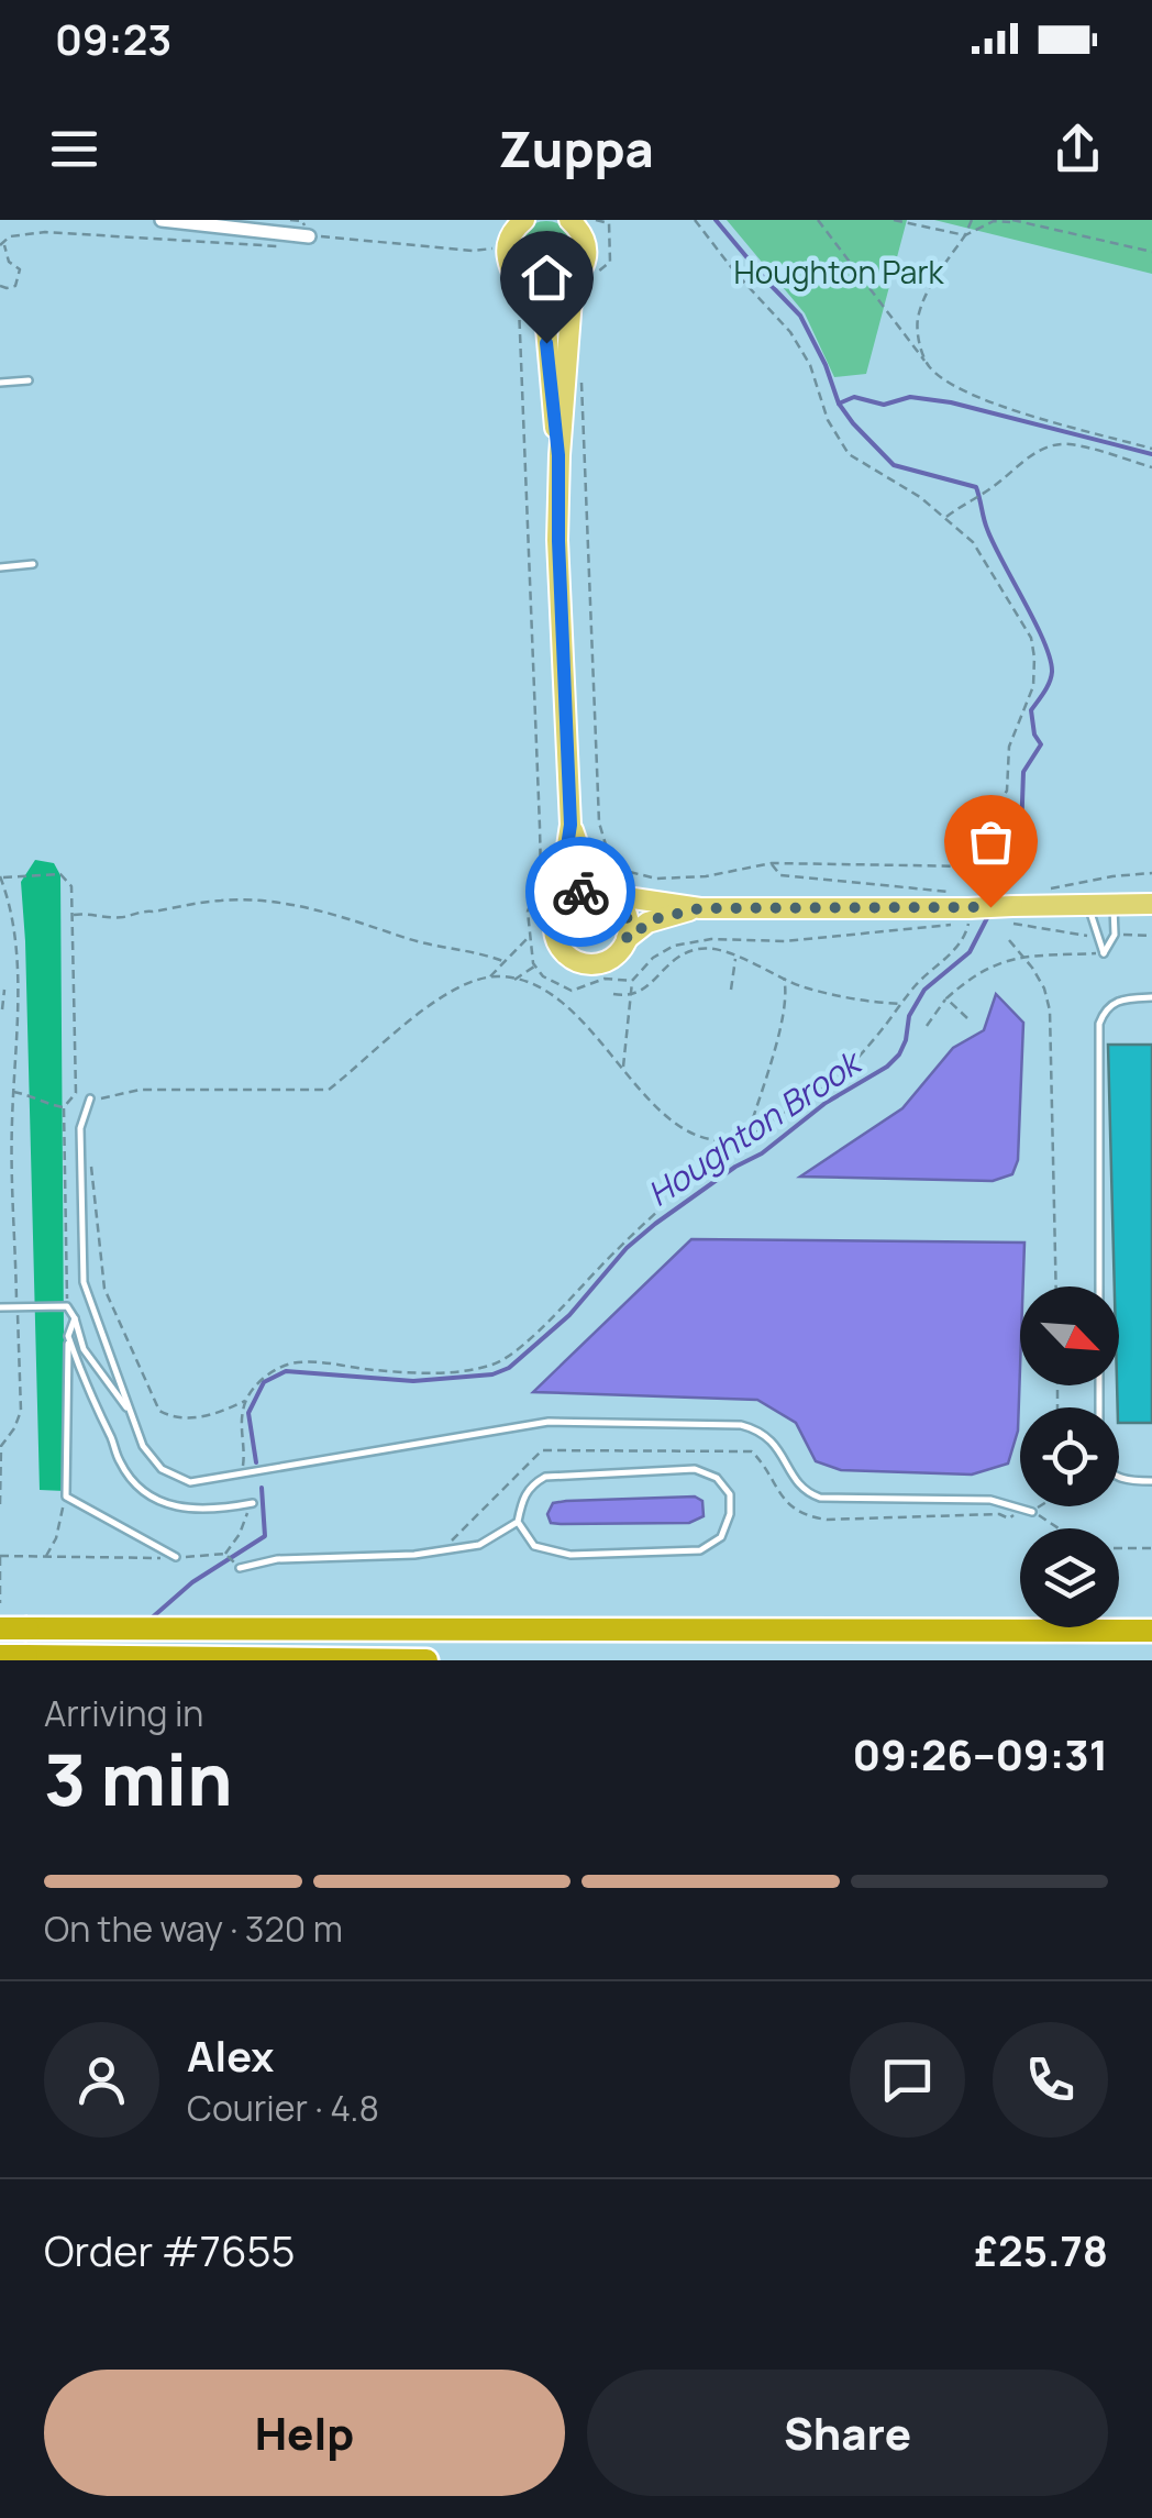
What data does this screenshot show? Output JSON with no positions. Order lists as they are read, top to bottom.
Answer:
{
  "water": ["Houghton Brook"],
  "parks": ["Houghton Park"],
  "north": "bottom right",
  "page": {
    "status": "09:23",
    "header": "Zuppa",
    "heading": ["3 min", "Arriving in", "09:26–09:31"],
    "panel": [
      "Alex",
      "Courier · 4.8",
      "Order #7655",
      "£25.78"
    ],
    "bar": "On the way · 320 m",
    "buttons": ["Help", "Share"]
  }
}
